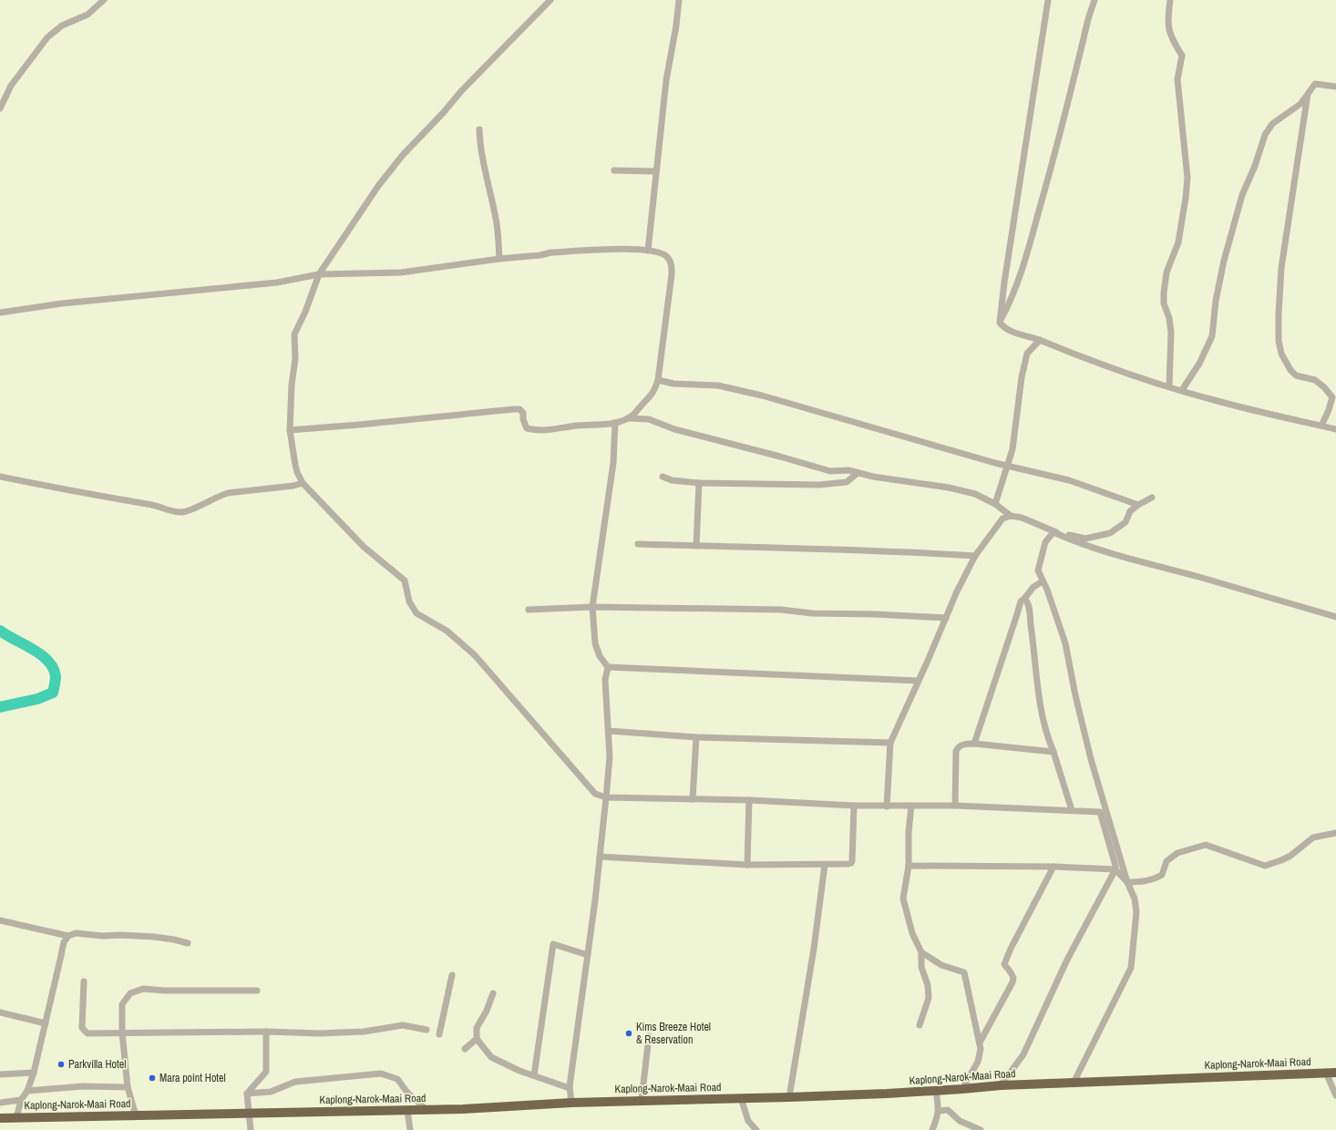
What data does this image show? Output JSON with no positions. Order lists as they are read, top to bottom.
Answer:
{
  "streets": {
    "highway": ["Kaplong-Narok-Maai Road"]
  },
  "places": ["Kims Breeze Hotel & Reservation", "Parkvilla Hotel", "Mara point Hotel"]
}
